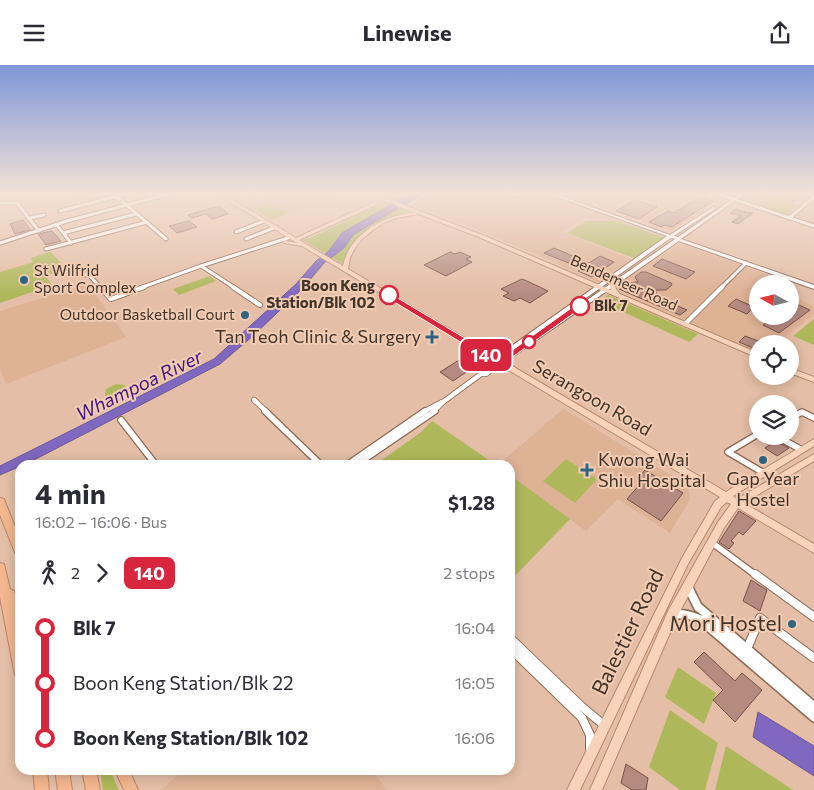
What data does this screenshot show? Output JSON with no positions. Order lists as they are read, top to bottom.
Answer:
{
  "streets": {
    "main road": ["Bendemeer Road", "Serangoon Road", "Balestier Road"]
  },
  "crossings": [
    ["Serangoon Road", "Balestier Road"]
  ],
  "water": ["Whampoa River"],
  "places": {
    "other": [
      "St Wilfrid Sport Complex",
      "Boon Keng Station/Blk 102",
      "Blk 7",
      "Outdoor Basketball Court",
      "Gap Year Hostel",
      "Mori Hostel"
    ],
    "health": ["Tan Teoh Clinic & Surgery", "Kwong Wai Shiu Hospital"]
  },
  "lines": ["bus line 140"],
  "north": "left",
  "page": {
    "header": "Linewise",
    "on_map": "140",
    "heading": ["4 min", "16:02 – 16:06 · Bus", "$1.28"],
    "legs": ["2", "140", "2 stops"],
    "list": [
      {
        "name": "Blk 7",
        "value": "16:04"
      },
      {
        "name": "Boon Keng Station/Blk 22",
        "value": "16:05"
      },
      {
        "name": "Boon Keng Station/Blk 102",
        "value": "16:06"
      }
    ]
  }
}
